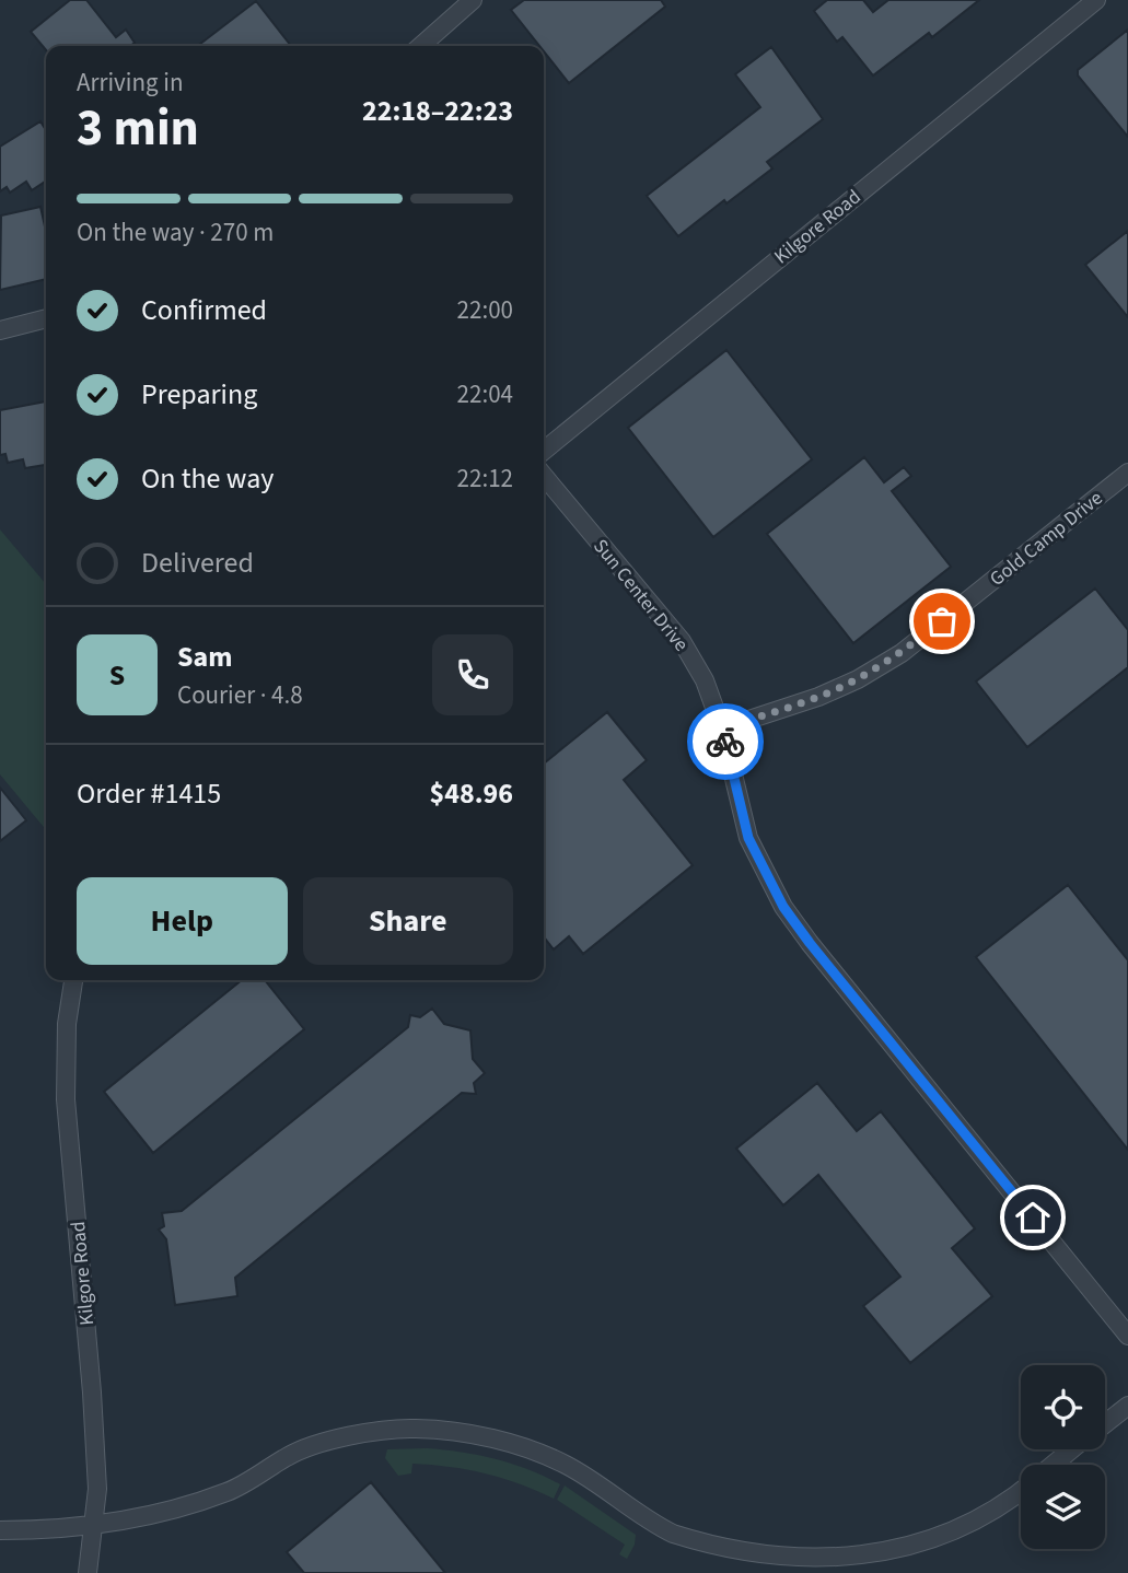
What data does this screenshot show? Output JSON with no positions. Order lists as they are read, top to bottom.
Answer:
{
  "streets": {
    "street": ["Kilgore Road", "Gold Camp Drive", "Sun Center Drive"]
  },
  "crossings": [
    ["Gold Camp Drive", "Sun Center Drive"]
  ],
  "page": {
    "heading": ["3 min", "Arriving in", "22:18–22:23"],
    "panel": [
      "Sam",
      "Courier · 4.8",
      "Order #1415",
      "$48.96"
    ],
    "bar": "On the way · 270 m",
    "list": [
      ["Confirmed", "22:00"],
      ["Preparing", "22:04"],
      ["On the way", "22:12"],
      "Delivered"
    ],
    "round": "S",
    "buttons": ["Help", "Share"]
  }
}
